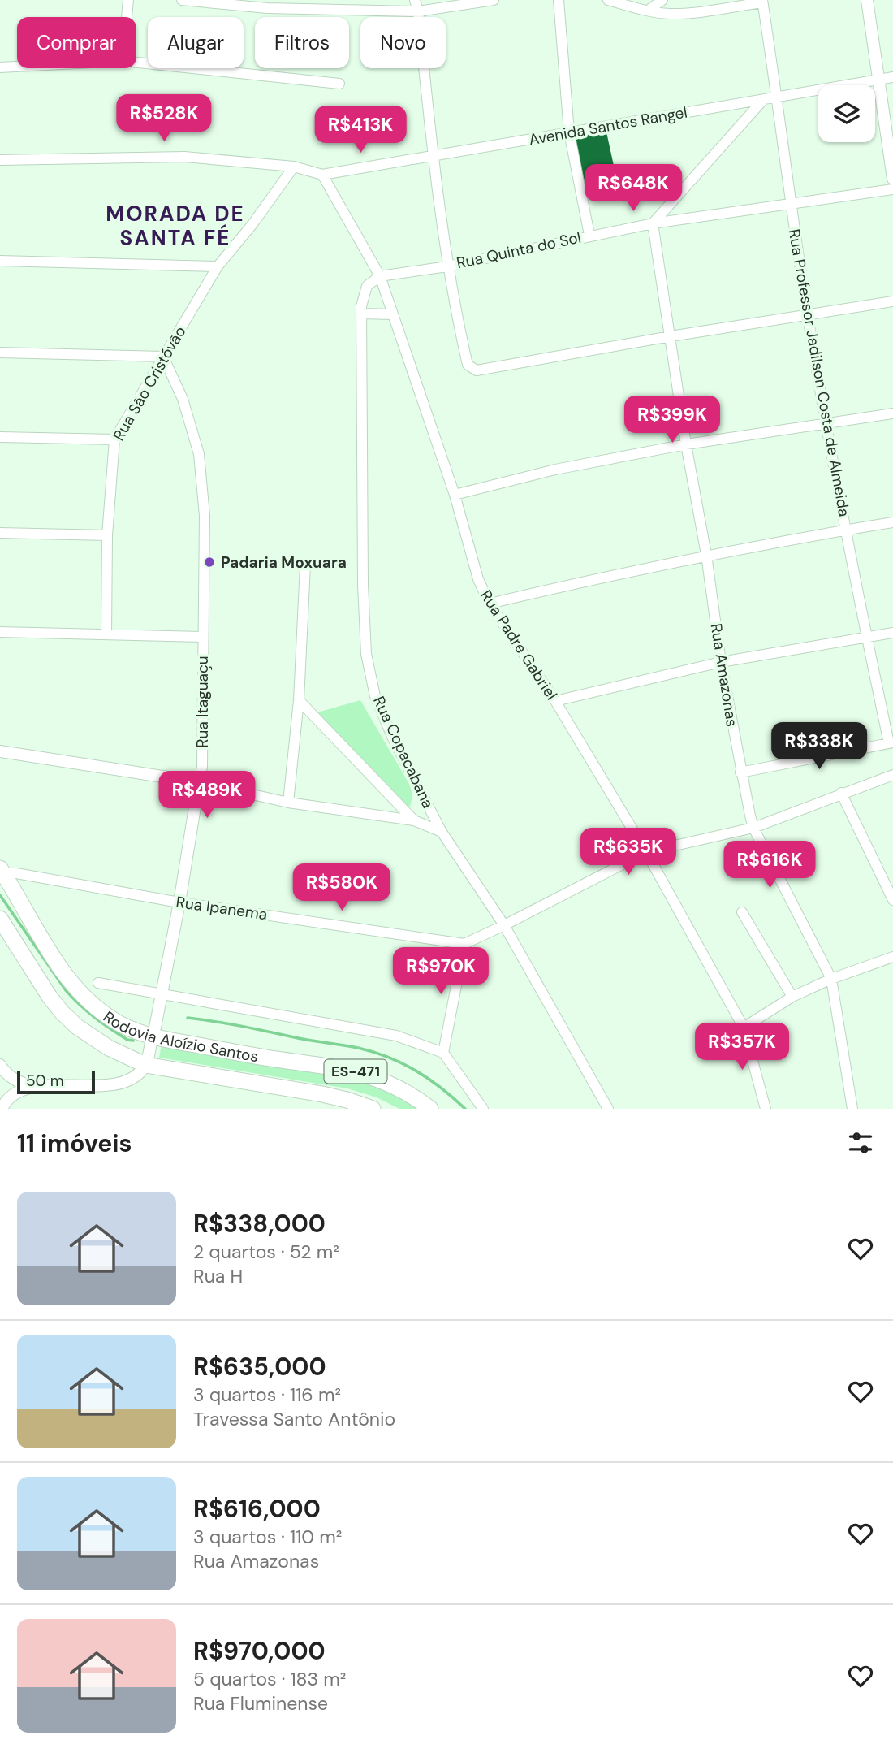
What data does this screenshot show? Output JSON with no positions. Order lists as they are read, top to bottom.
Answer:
{
  "streets": {
    "main road": ["Rodovia Aloízio Santos", "ES-471"],
    "street": [
      "Avenida Santos Rangel",
      "Rua Quinta do Sol",
      "Rua Professor Jadilson Costa de Almeida",
      "Rua São Cristóvão",
      "Rua Padre Gabriel",
      "Rua Amazonas",
      "Rua Itaguaçu",
      "Rua Copacabana",
      "Rua Ipanema"
    ]
  },
  "crossings": [
    ["Avenida Santos Rangel", "Rua Professor Jadilson Costa de Almeida"],
    ["Avenida Santos Rangel", "Rua Padre Gabriel"],
    ["Rua Quinta do Sol", "Rua Professor Jadilson Costa de Almeida"],
    ["Rua Quinta do Sol", "Rua Padre Gabriel"],
    ["Rua Quinta do Sol", "Rua Amazonas"],
    ["Rua Quinta do Sol", "Rua Copacabana"],
    ["Rua São Cristóvão", "Rua Itaguaçu"],
    ["Rua Padre Gabriel", "Rua Copacabana"],
    ["Rua Itaguaçu", "Rua Ipanema"],
    ["Rua Itaguaçu", "Rodovia Aloízio Santos"],
    ["Rua Ipanema", "Rodovia Aloízio Santos"]
  ],
  "districts": ["MORADA DE SANTA FÉ"],
  "places": ["Padaria Moxuara"],
  "scale_bar": "50 m",
  "page": {
    "chip": [
      "Comprar",
      "Alugar",
      "Filtros",
      "Novo"
    ],
    "price": [
      "R$528K",
      "R$413K",
      "R$648K",
      "R$399K",
      "R$338K",
      "R$489K",
      "R$635K",
      "R$616K",
      "R$580K",
      "R$970K",
      "R$357K"
    ],
    "scale": "50 m",
    "heading": "11 imóveis",
    "list": [
      {
        "name": "R$338,000",
        "note": "2 quartos · 52 m² · Rua H"
      },
      {
        "name": "R$635,000",
        "note": "3 quartos · 116 m² · Travessa Santo Antônio"
      },
      {
        "name": "R$616,000",
        "note": "3 quartos · 110 m² · Rua Amazonas"
      },
      {
        "name": "R$970,000",
        "note": "5 quartos · 183 m² · Rua Fluminense"
      }
    ]
  }
}
